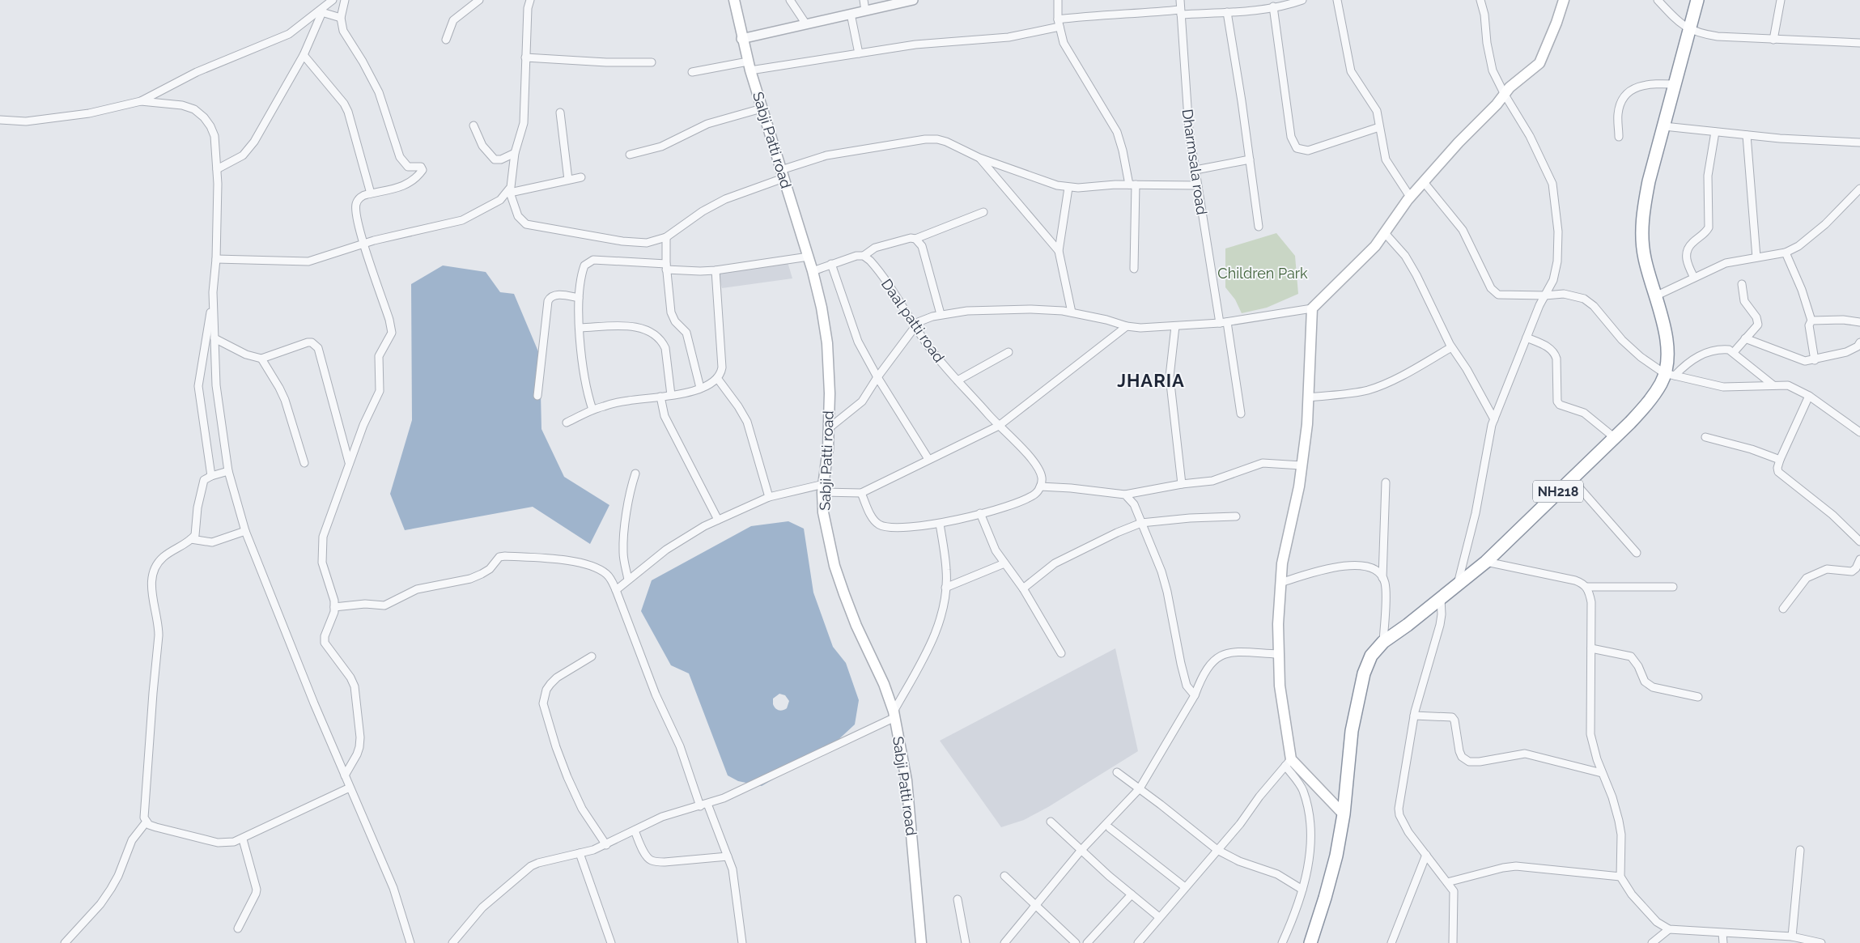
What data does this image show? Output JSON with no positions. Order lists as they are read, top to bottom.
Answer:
{
  "streets": {
    "highway": ["NH218"],
    "main road": ["Sabji Patti road"],
    "street": ["Dharmsala road", "Daal patti road"]
  },
  "districts": ["JHARIA"],
  "parks": ["Children Park"]
}
